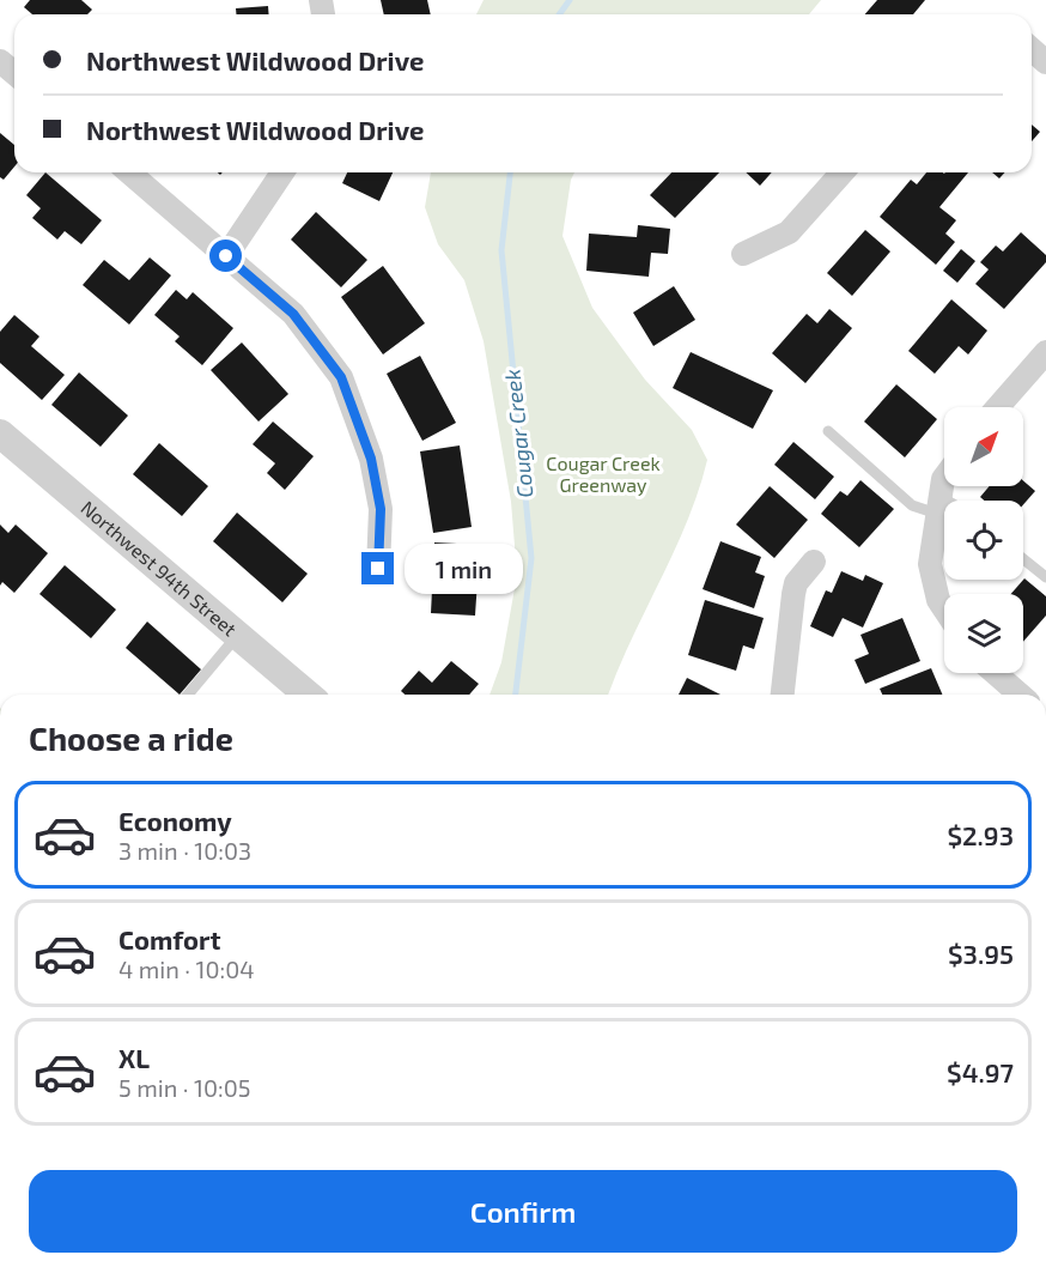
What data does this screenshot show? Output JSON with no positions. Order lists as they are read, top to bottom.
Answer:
{
  "streets": {
    "street": ["Northwest 94th Street"]
  },
  "water": ["Cougar Creek"],
  "parks": ["Cougar Creek Greenway"],
  "north": "top right",
  "page": {
    "banner": ["Northwest Wildwood Drive", "Northwest Wildwood Drive"],
    "bubble": "1 min",
    "heading": "Choose a ride",
    "list": [
      {
        "name": "Economy",
        "note": "3 min · 10:03",
        "value": "$2.93"
      },
      {
        "name": "Comfort",
        "note": "4 min · 10:04",
        "value": "$3.95"
      },
      {
        "name": "XL",
        "note": "5 min · 10:05",
        "value": "$4.97"
      }
    ],
    "buttons": "Confirm"
  }
}
